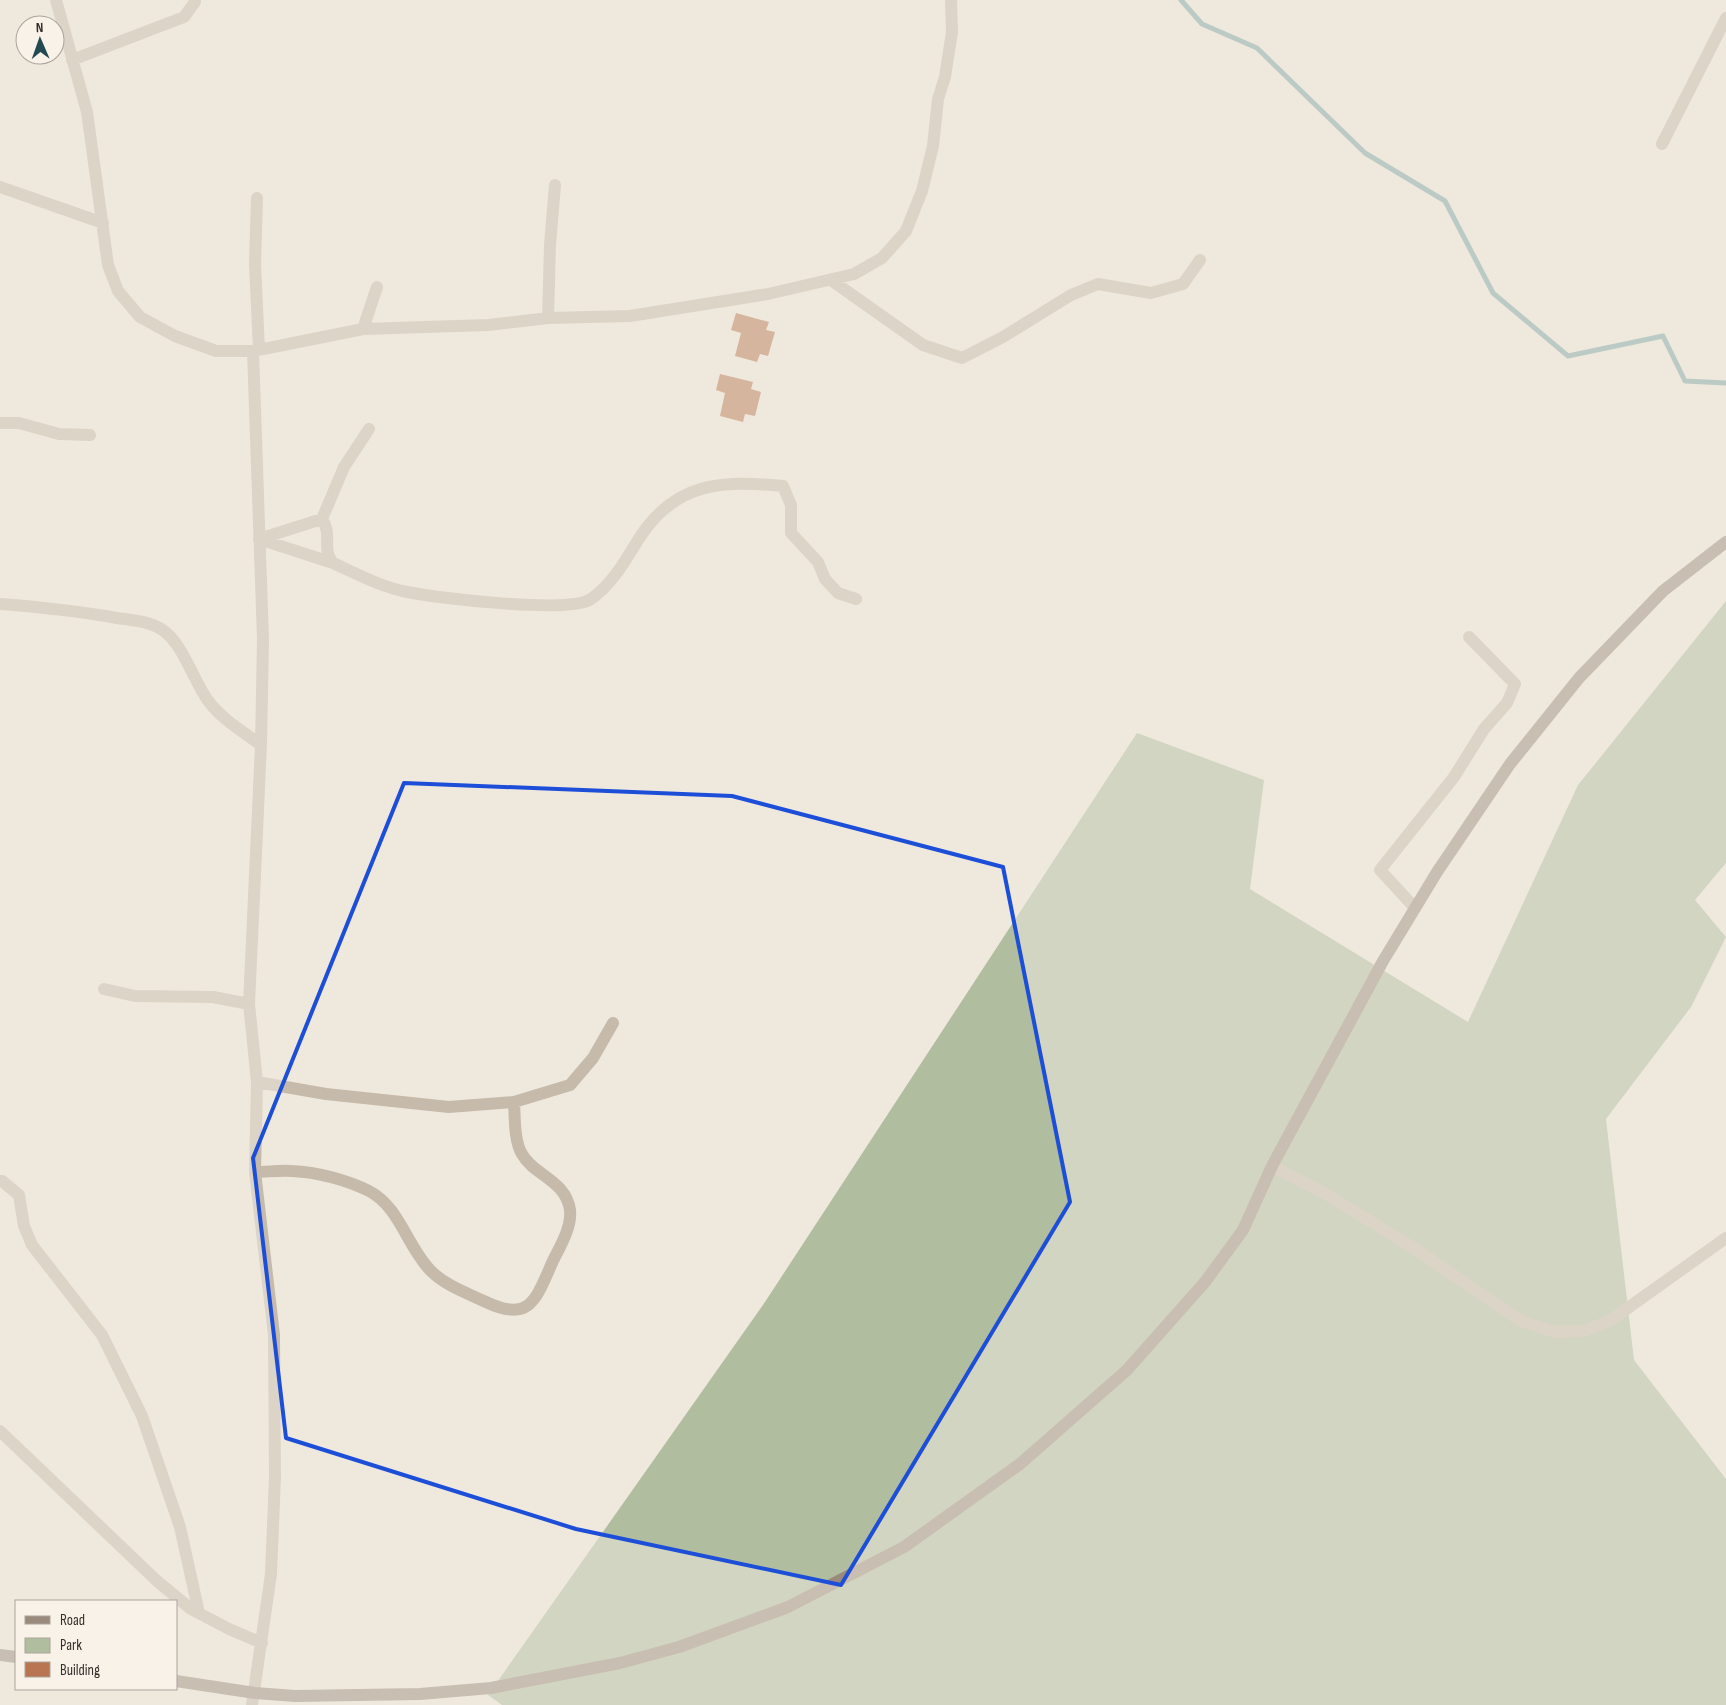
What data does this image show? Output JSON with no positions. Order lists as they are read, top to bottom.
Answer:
{
  "legend": ["Road", "Park", "Building"],
  "north": "top"
}
